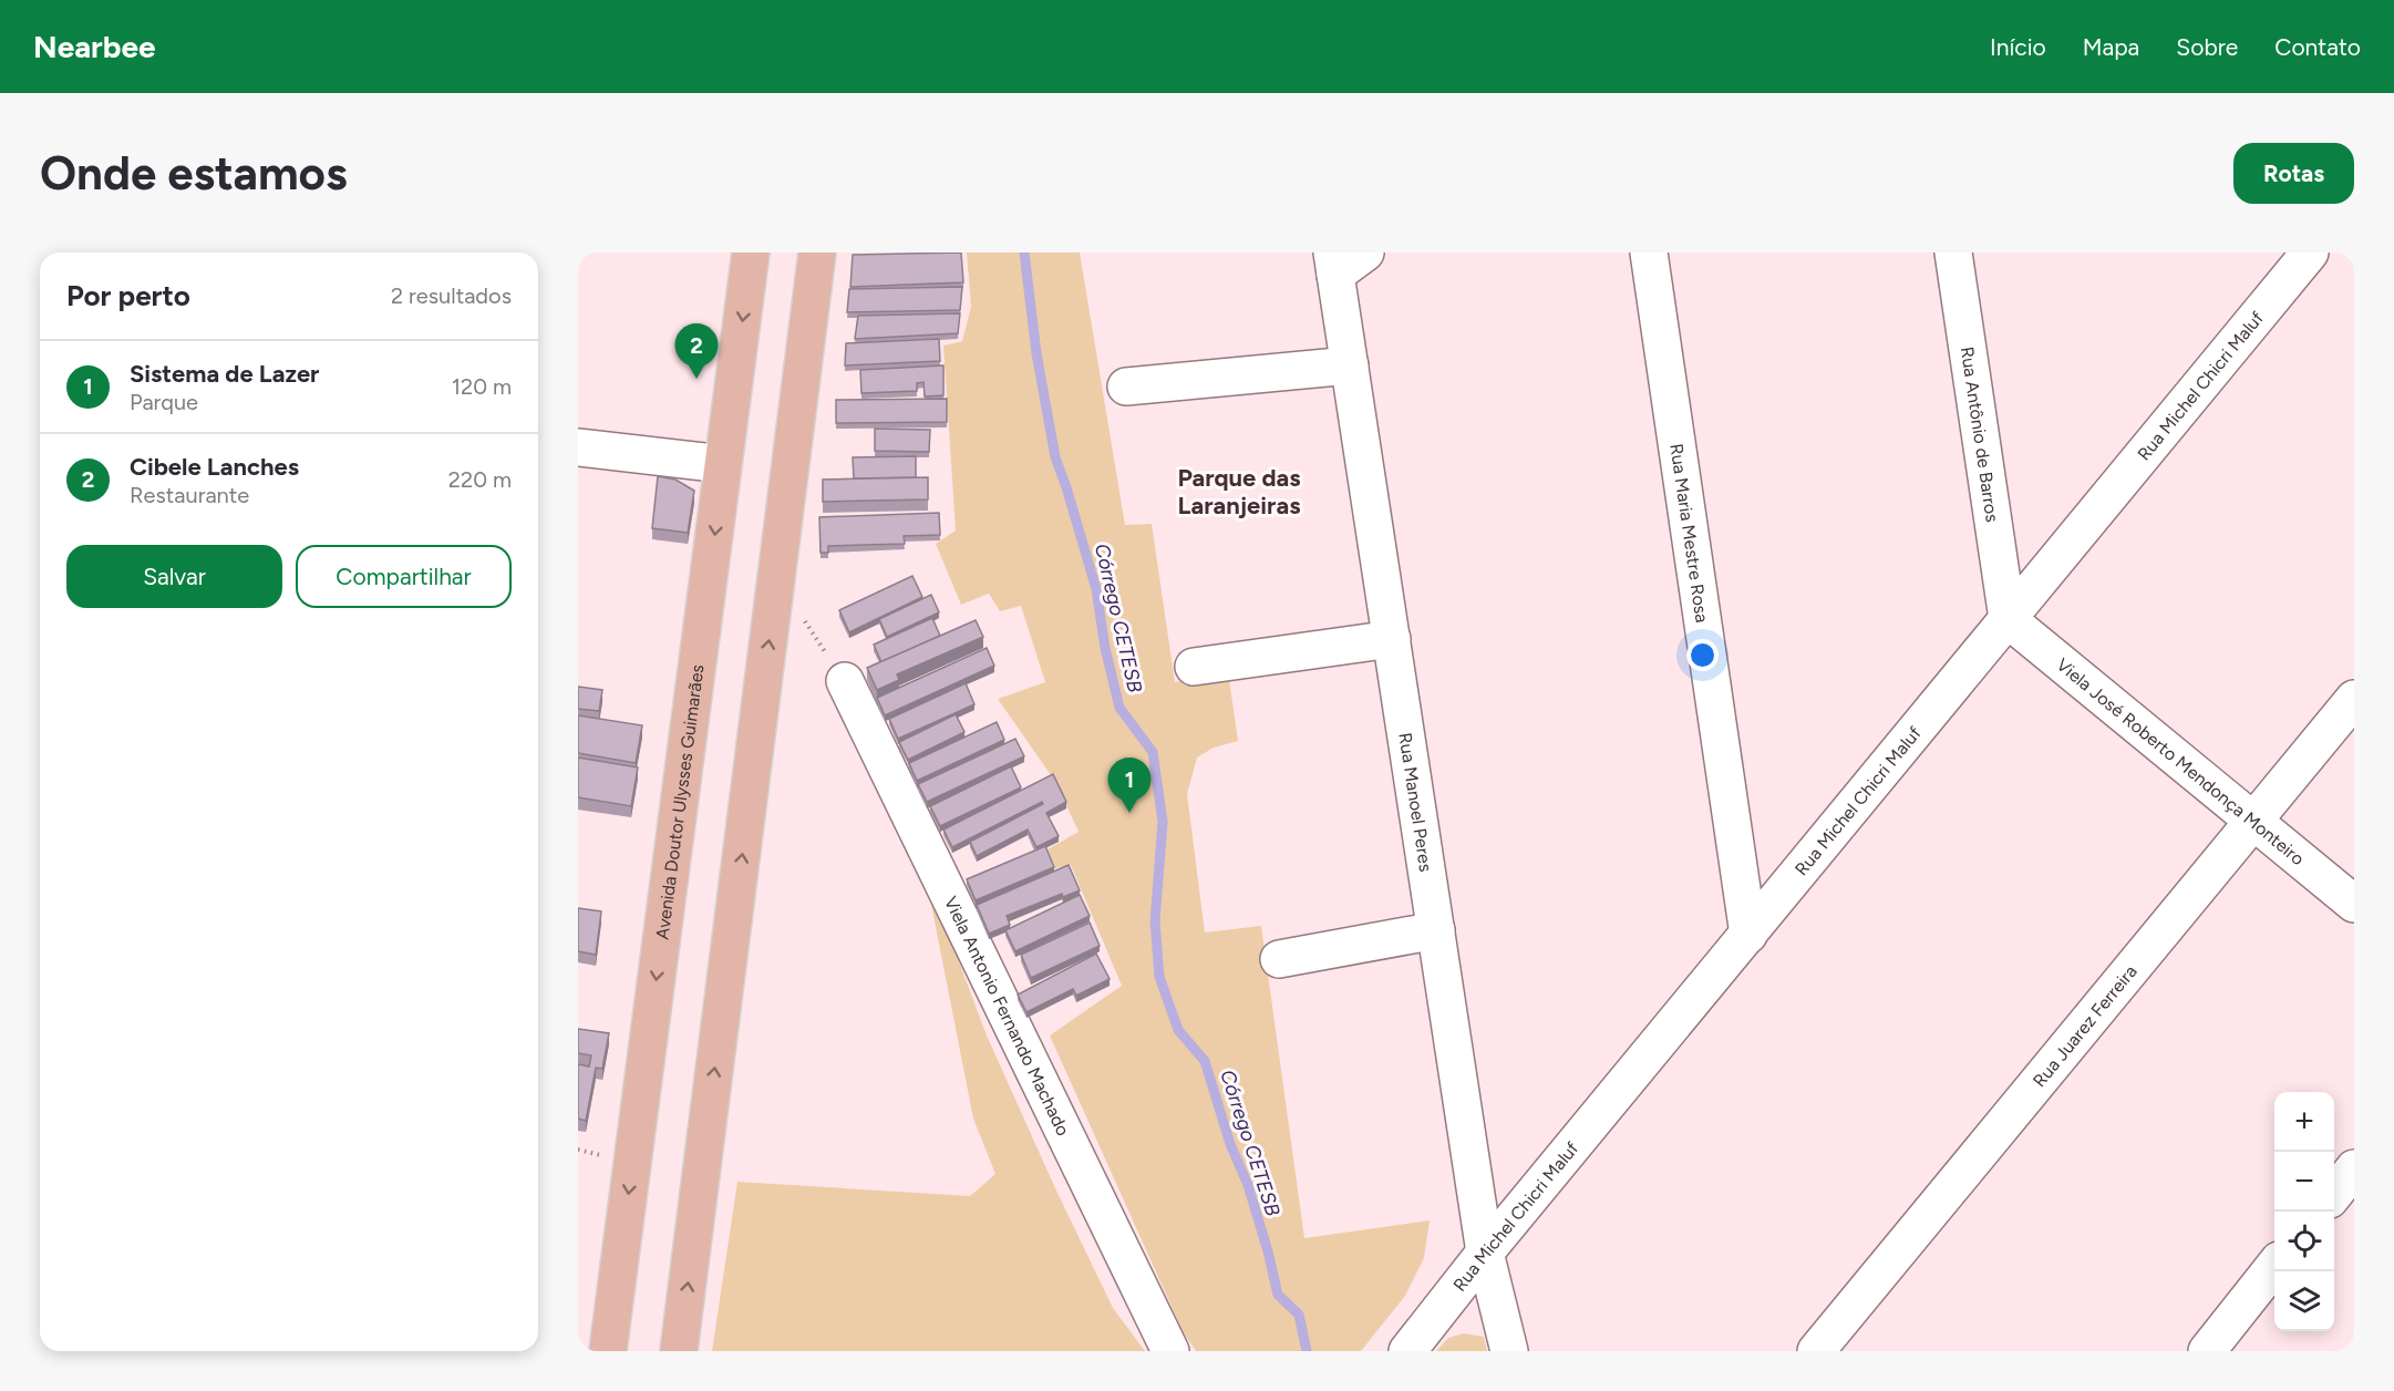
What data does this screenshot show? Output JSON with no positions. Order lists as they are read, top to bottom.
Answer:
{
  "streets": {
    "main road": ["Avenida Doutor Ulysses Guimarães"],
    "street": [
      "Rua Michel Chicri Maluf",
      "Rua Antônio de Barros",
      "Rua Maria Mestre Rosa",
      "Viela José Roberto Mendonça Monteiro",
      "Rua Manoel Peres",
      "Viela Antonio Fernando Machado",
      "Rua Juarez Ferreira"
    ]
  },
  "crossings": [
    ["Rua Michel Chicri Maluf", "Rua Antônio de Barros"],
    ["Rua Michel Chicri Maluf", "Rua Maria Mestre Rosa"],
    ["Rua Michel Chicri Maluf", "Viela José Roberto Mendonça Monteiro"],
    ["Rua Michel Chicri Maluf", "Rua Manoel Peres"],
    ["Rua Antônio de Barros", "Viela José Roberto Mendonça Monteiro"],
    ["Viela José Roberto Mendonça Monteiro", "Rua Juarez Ferreira"]
  ],
  "districts": ["Parque das Laranjeiras"],
  "water": ["Córrego CETESB"],
  "page": {
    "header": "Nearbee",
    "nav": [
      "Início",
      "Mapa",
      "Sobre",
      "Contato"
    ],
    "buttons": [
      "Rotas",
      ["Salvar", "Compartilhar"]
    ],
    "title": "Onde estamos",
    "heading": ["Por perto", "2 resultados"],
    "pins": ["2", "1"],
    "list": [
      {
        "mark": "1",
        "name": "Sistema de Lazer",
        "note": "Parque",
        "value": "120 m"
      },
      {
        "mark": "2",
        "name": "Cibele Lanches",
        "note": "Restaurante",
        "value": "220 m"
      }
    ],
    "map_buttons": ["+", "−"]
  }
}
